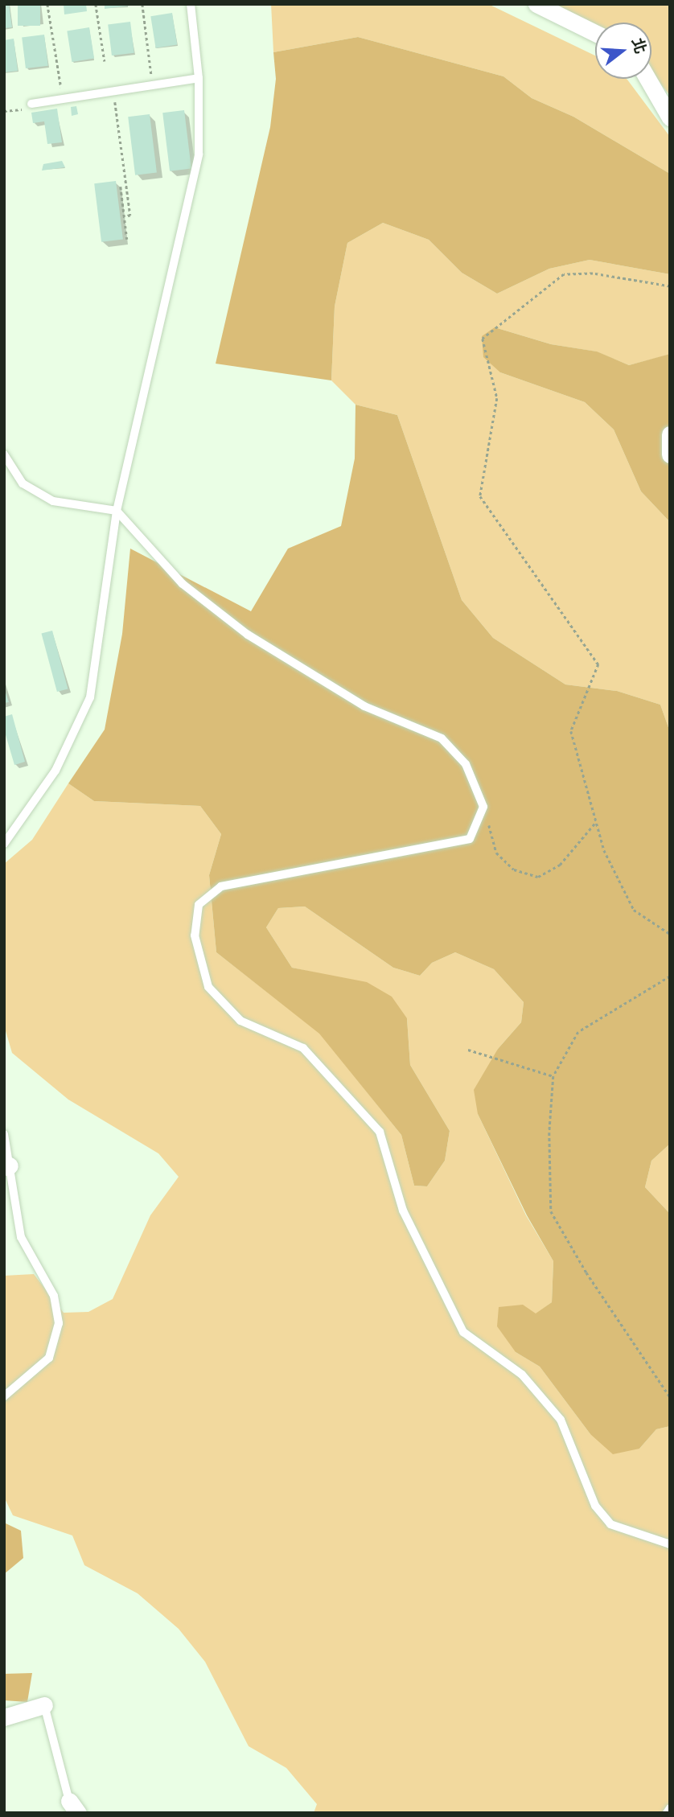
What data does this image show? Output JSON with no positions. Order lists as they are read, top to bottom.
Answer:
{
  "north": "right"
}
